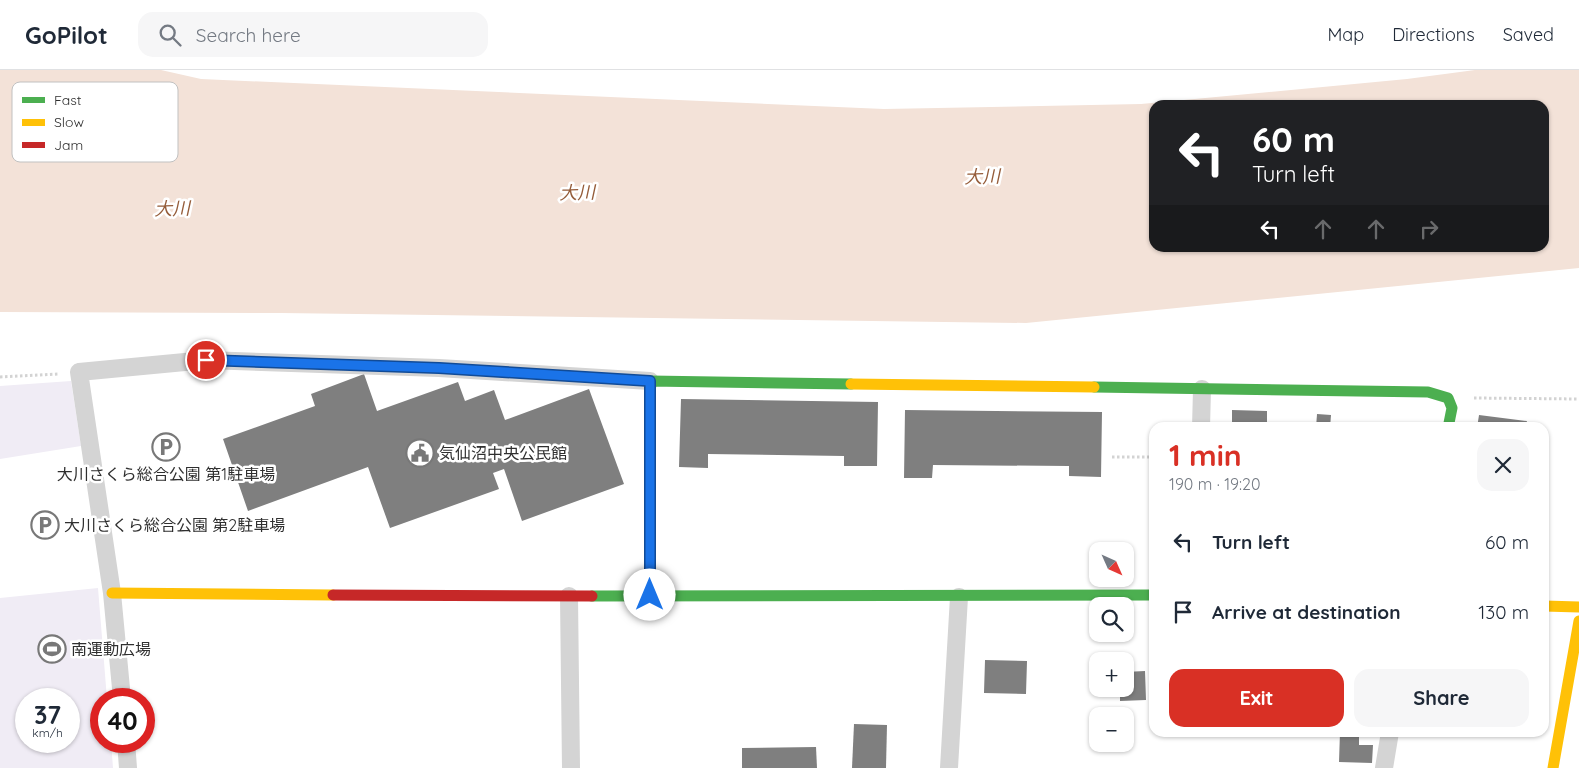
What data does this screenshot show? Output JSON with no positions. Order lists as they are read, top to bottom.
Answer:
{
  "water": ["大川"],
  "places": {
    "parking": ["大川さくら総合公園 第1駐車場", "大川さくら総合公園 第2駐車場"],
    "public building": ["気仙沼中央公民館"],
    "sports": ["南運動広場"]
  },
  "legend": ["Fast", "Slow", "Jam"],
  "north": "bottom right",
  "page": {
    "header": "GoPilot",
    "search": "Search here",
    "nav": ["Map", "Directions", "Saved"],
    "turn": ["60 m", "Turn left"],
    "heading": ["1 min", "190 m · 19:20"],
    "list": [
      {
        "name": "Turn left",
        "value": "60 m"
      },
      {
        "name": "Arrive at destination",
        "value": "130 m"
      }
    ],
    "map_buttons": ["+", "−"],
    "buttons": ["Exit", "Share"],
    "speed": "37 km/h",
    "limit": "40"
  }
}
